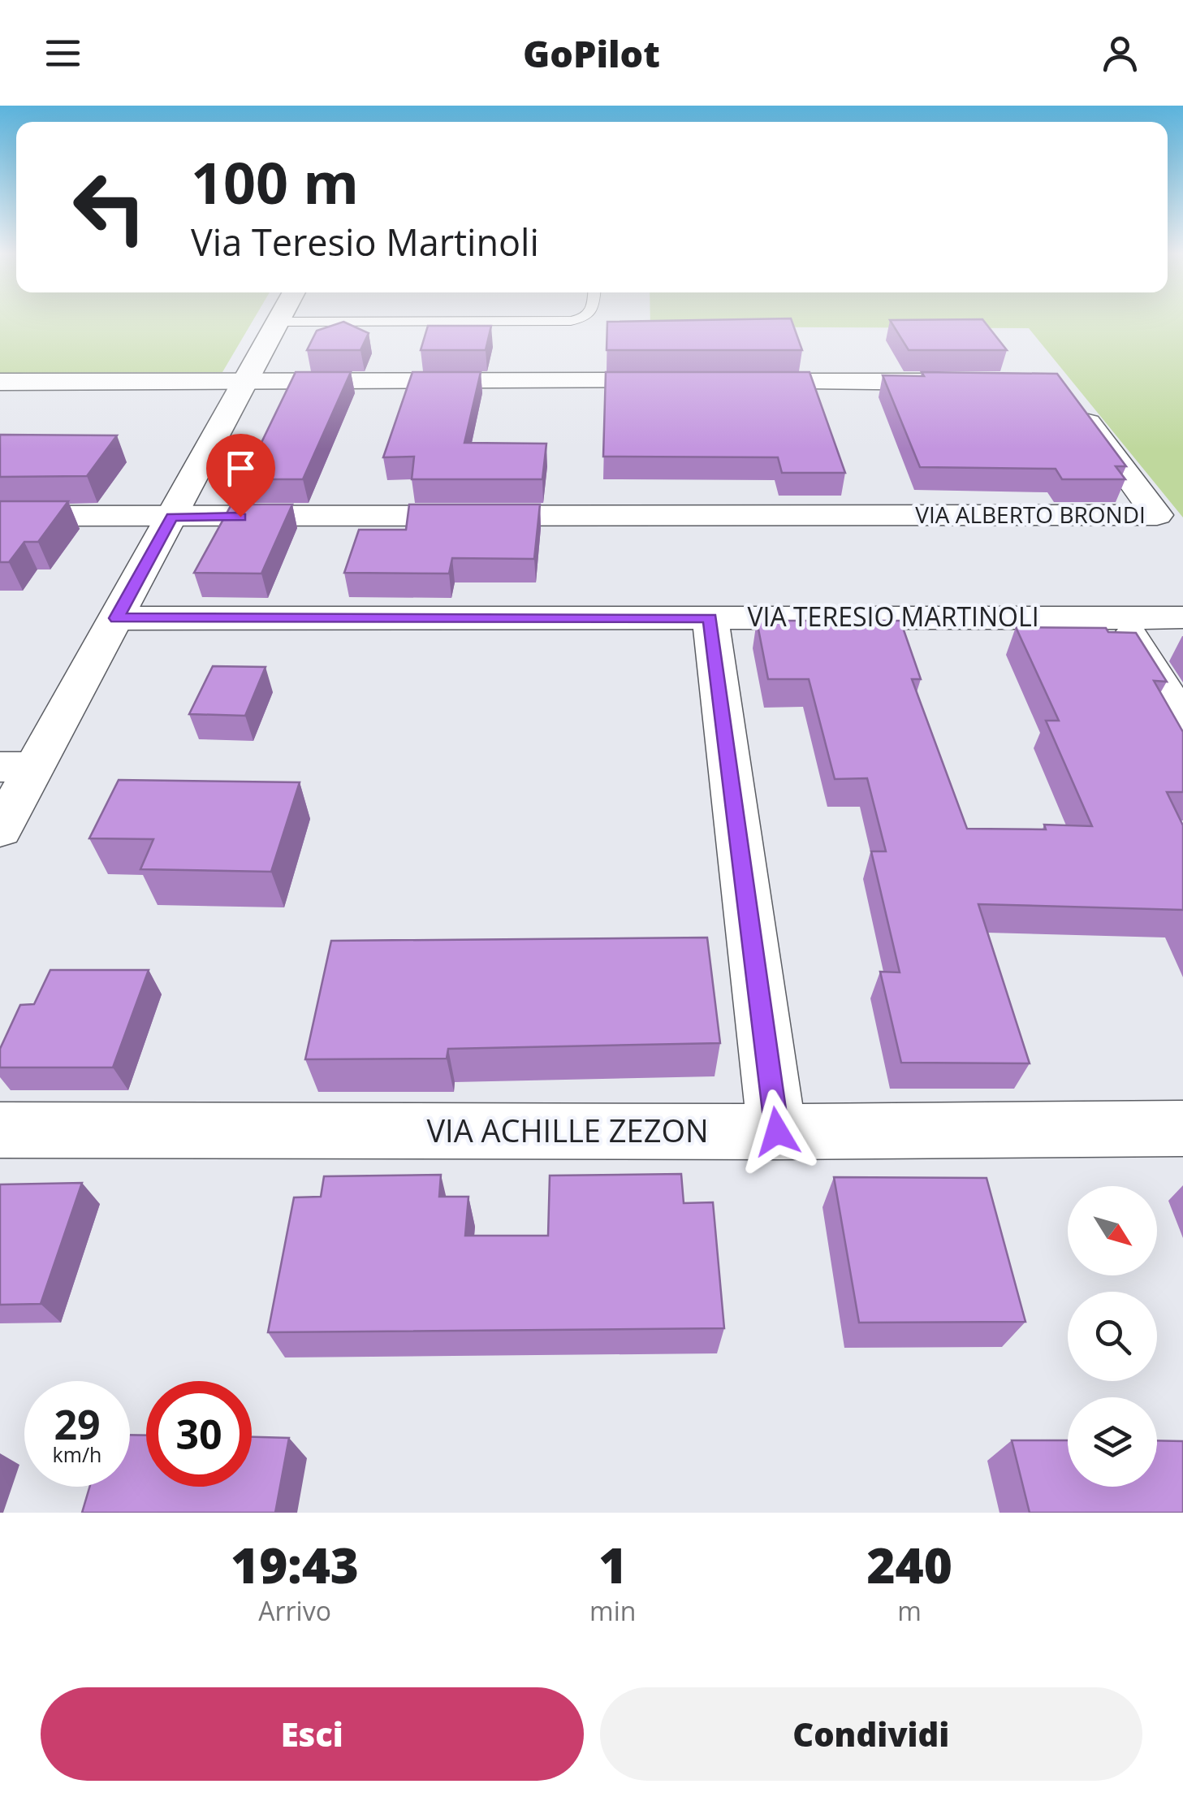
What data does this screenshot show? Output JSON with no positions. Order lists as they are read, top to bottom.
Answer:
{
  "streets": {
    "street": ["VIA ALBERTO BRONDI", "VIA TERESIO MARTINOLI", "VIA ACHILLE ZEZON"]
  },
  "north": "bottom right",
  "page": {
    "header": "GoPilot",
    "turn": ["100 m", "Via Teresio Martinoli"],
    "speed": "29 km/h",
    "limit": "30",
    "eta": [
      "19:43",
      "Arrivo",
      "1",
      "min",
      "240",
      "m"
    ],
    "buttons": ["Esci", "Condividi"]
  }
}
